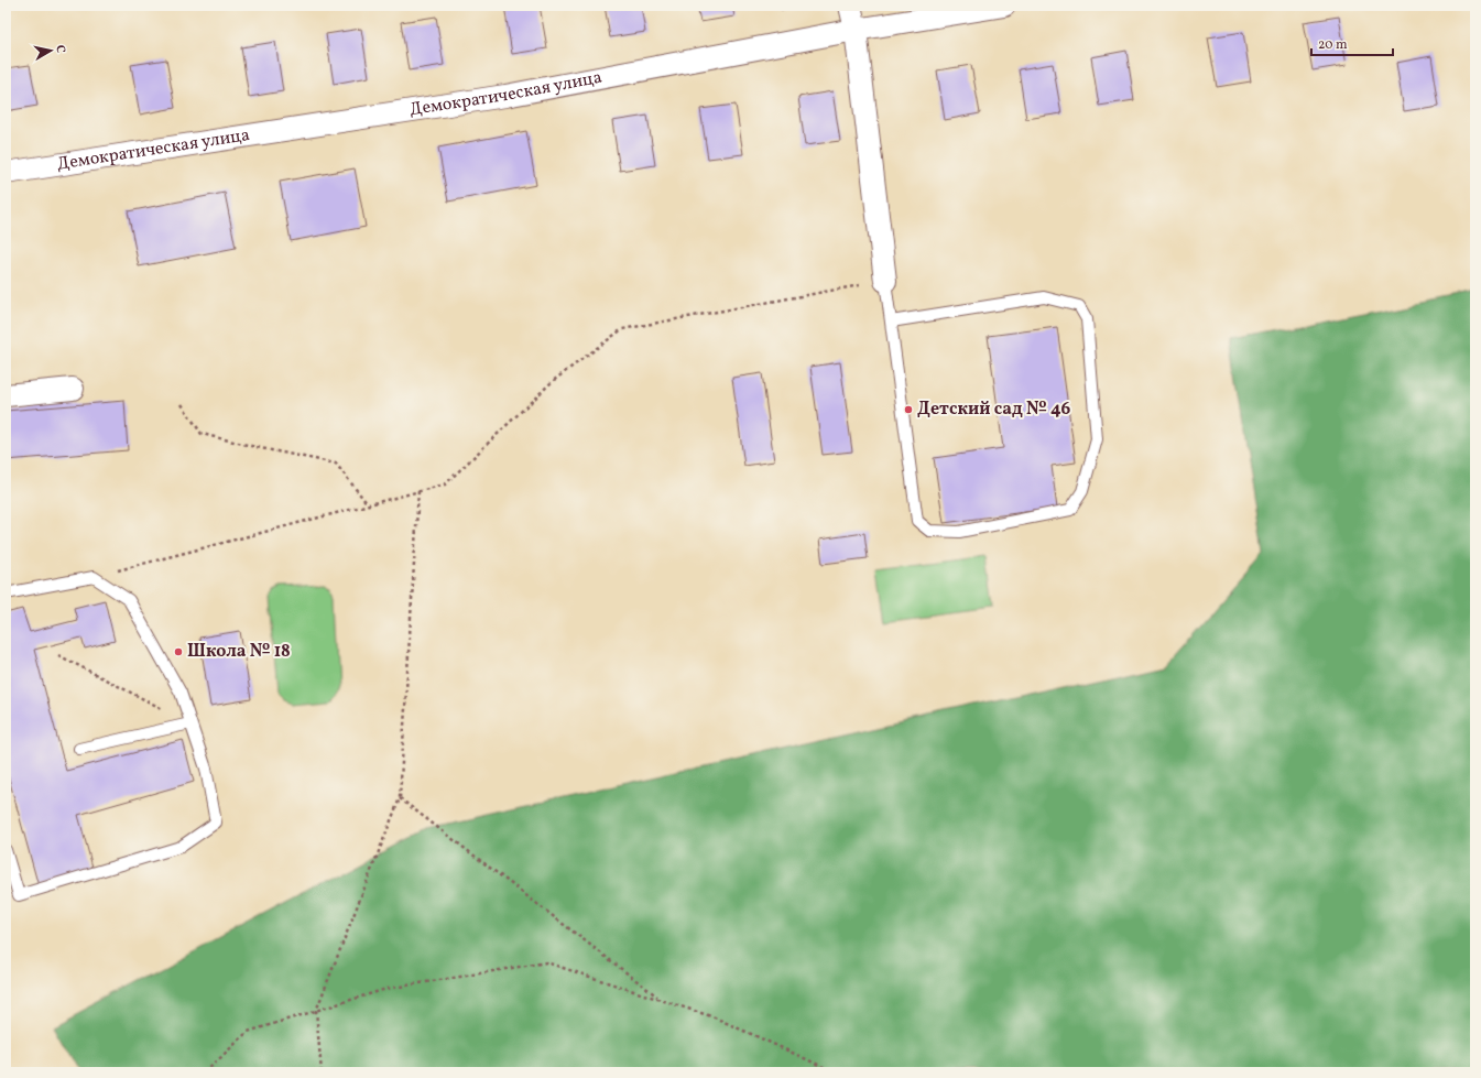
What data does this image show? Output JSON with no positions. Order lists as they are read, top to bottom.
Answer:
{
  "streets": {
    "street": ["Демократическая улица"]
  },
  "places": ["Детский сад № 46", "Школа № 18"],
  "scale_bar": "20 m",
  "north": "right"
}
